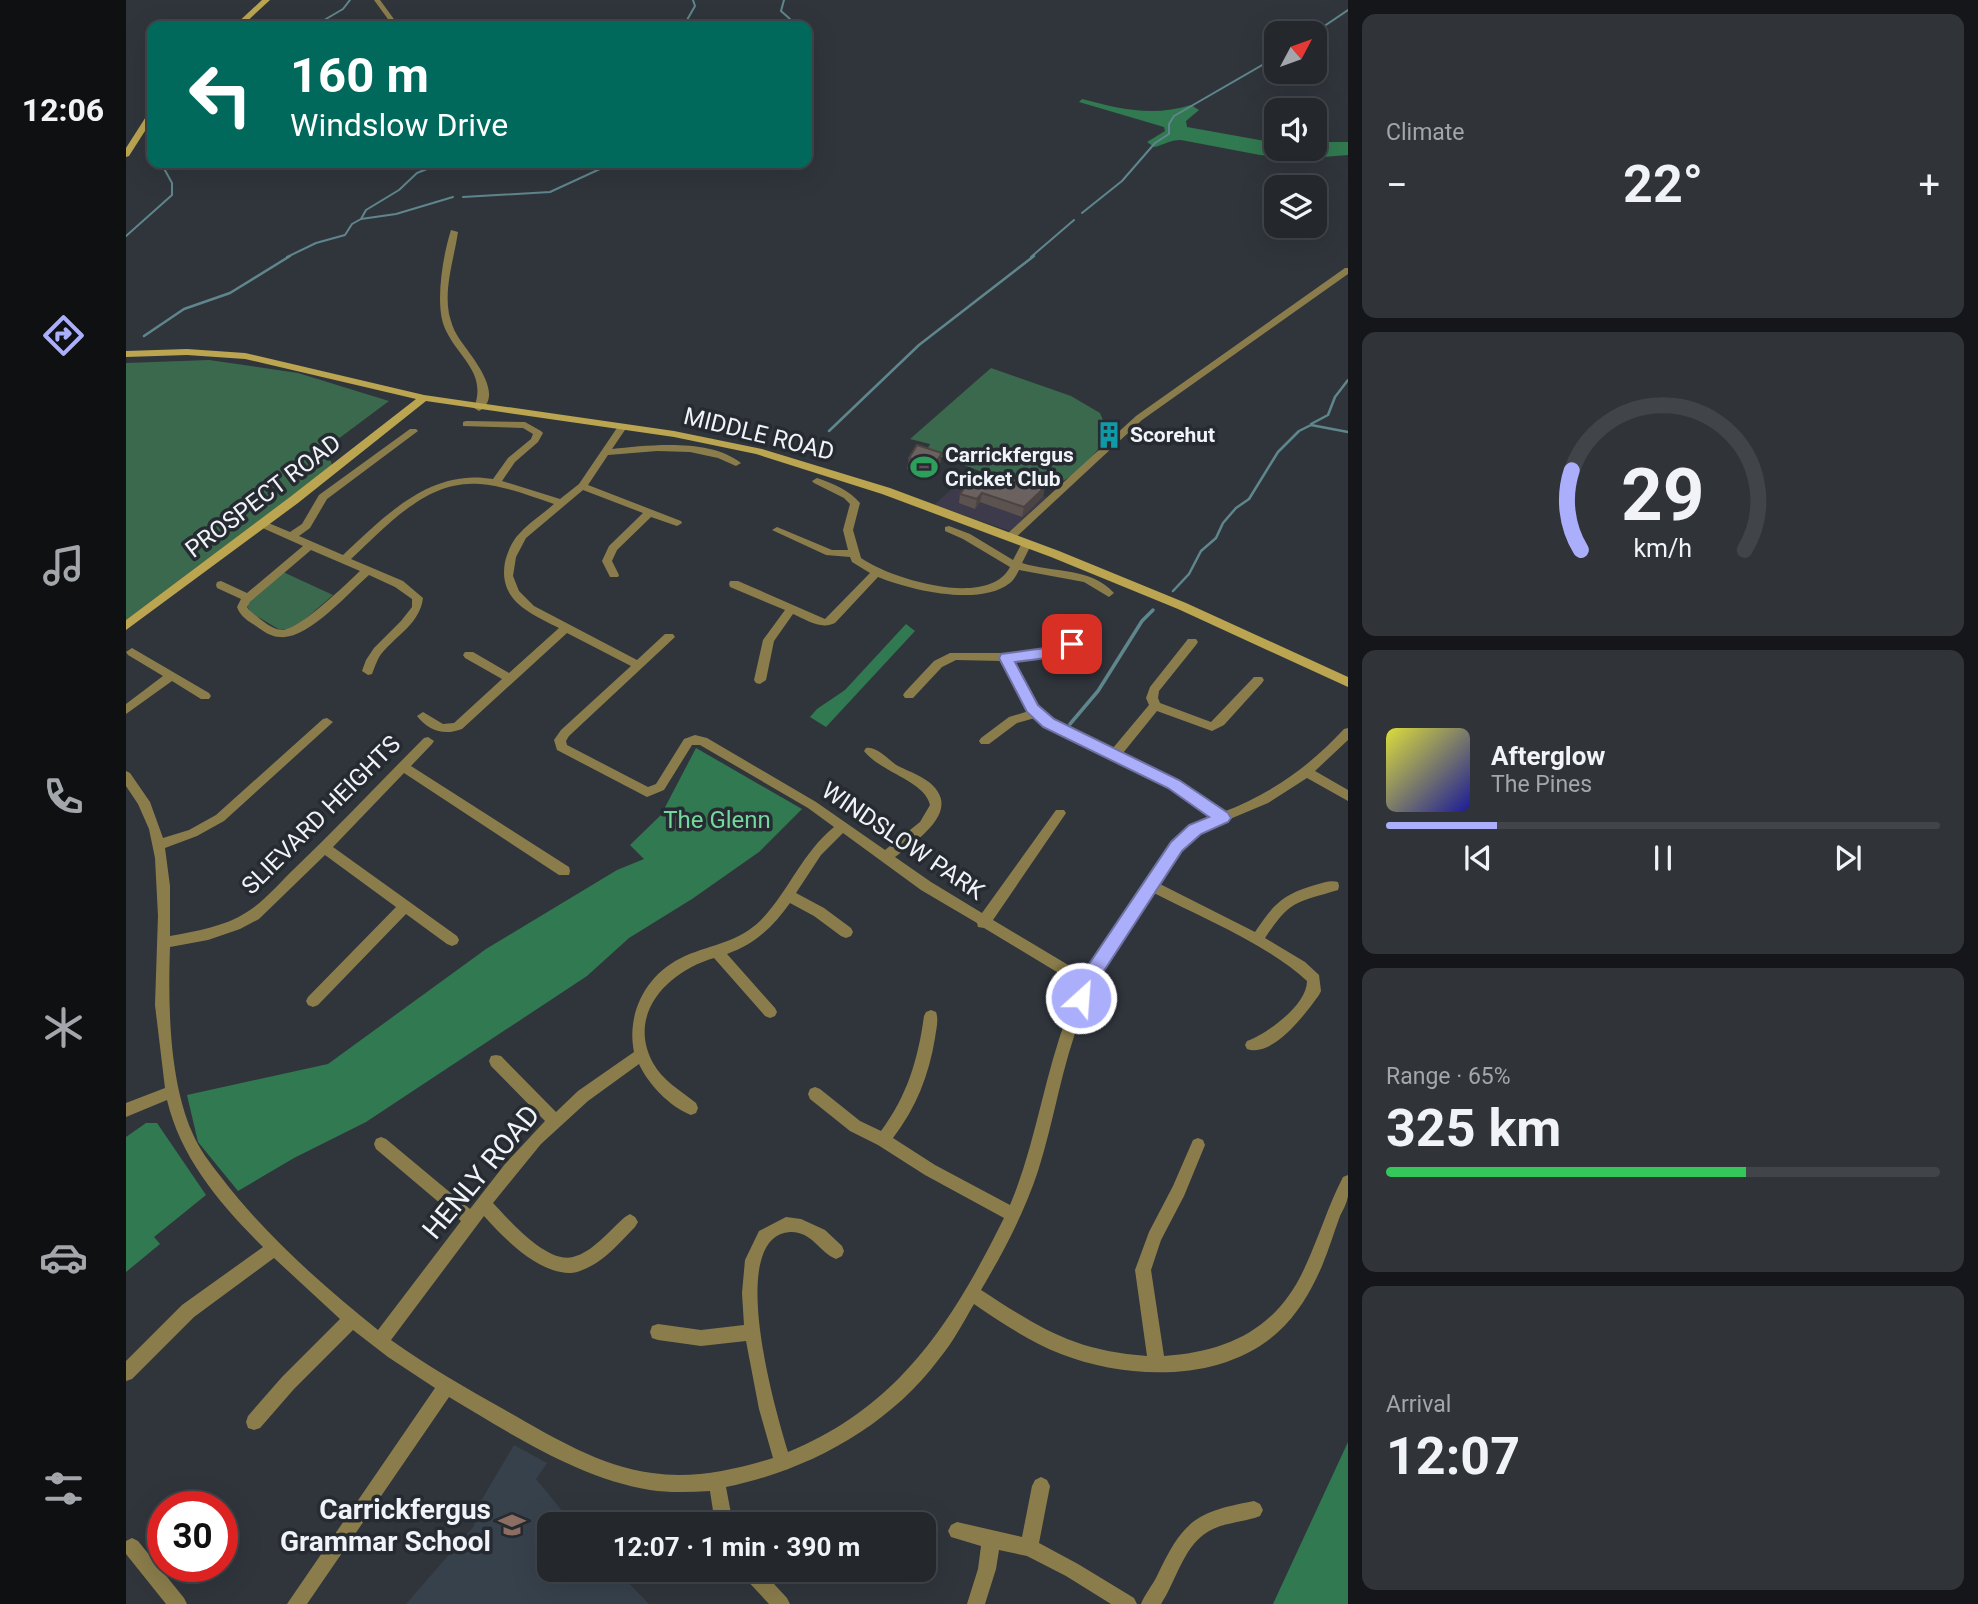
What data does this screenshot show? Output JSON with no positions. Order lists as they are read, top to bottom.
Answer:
{
  "streets": {
    "main road": ["MIDDLE ROAD", "PROSPECT ROAD"],
    "street": ["SLIEVARD HEIGHTS", "WINDSLOW PARK", "HENLY ROAD"]
  },
  "crossings": [
    ["MIDDLE ROAD", "PROSPECT ROAD"]
  ],
  "parks": ["The Glenn"],
  "places": {
    "building": ["Scorehut"],
    "sports": ["Carrickfergus Cricket Club"],
    "school or university": ["Carrickfergus Grammar School"]
  },
  "north": "top right",
  "page": {
    "tabs": "12:06",
    "tile": [
      "Climate",
      ["Range · 65%", "325 km"],
      ["Arrival", "12:07"]
    ],
    "turn": ["160 m", "Windslow Drive"],
    "heat": ["−", "22°", "+"],
    "song": ["Afterglow", "The Pines"],
    "limit": "30",
    "trip": "12:07 · 1 min · 390 m",
    "gauge": ["29", "km/h"]
  }
}
